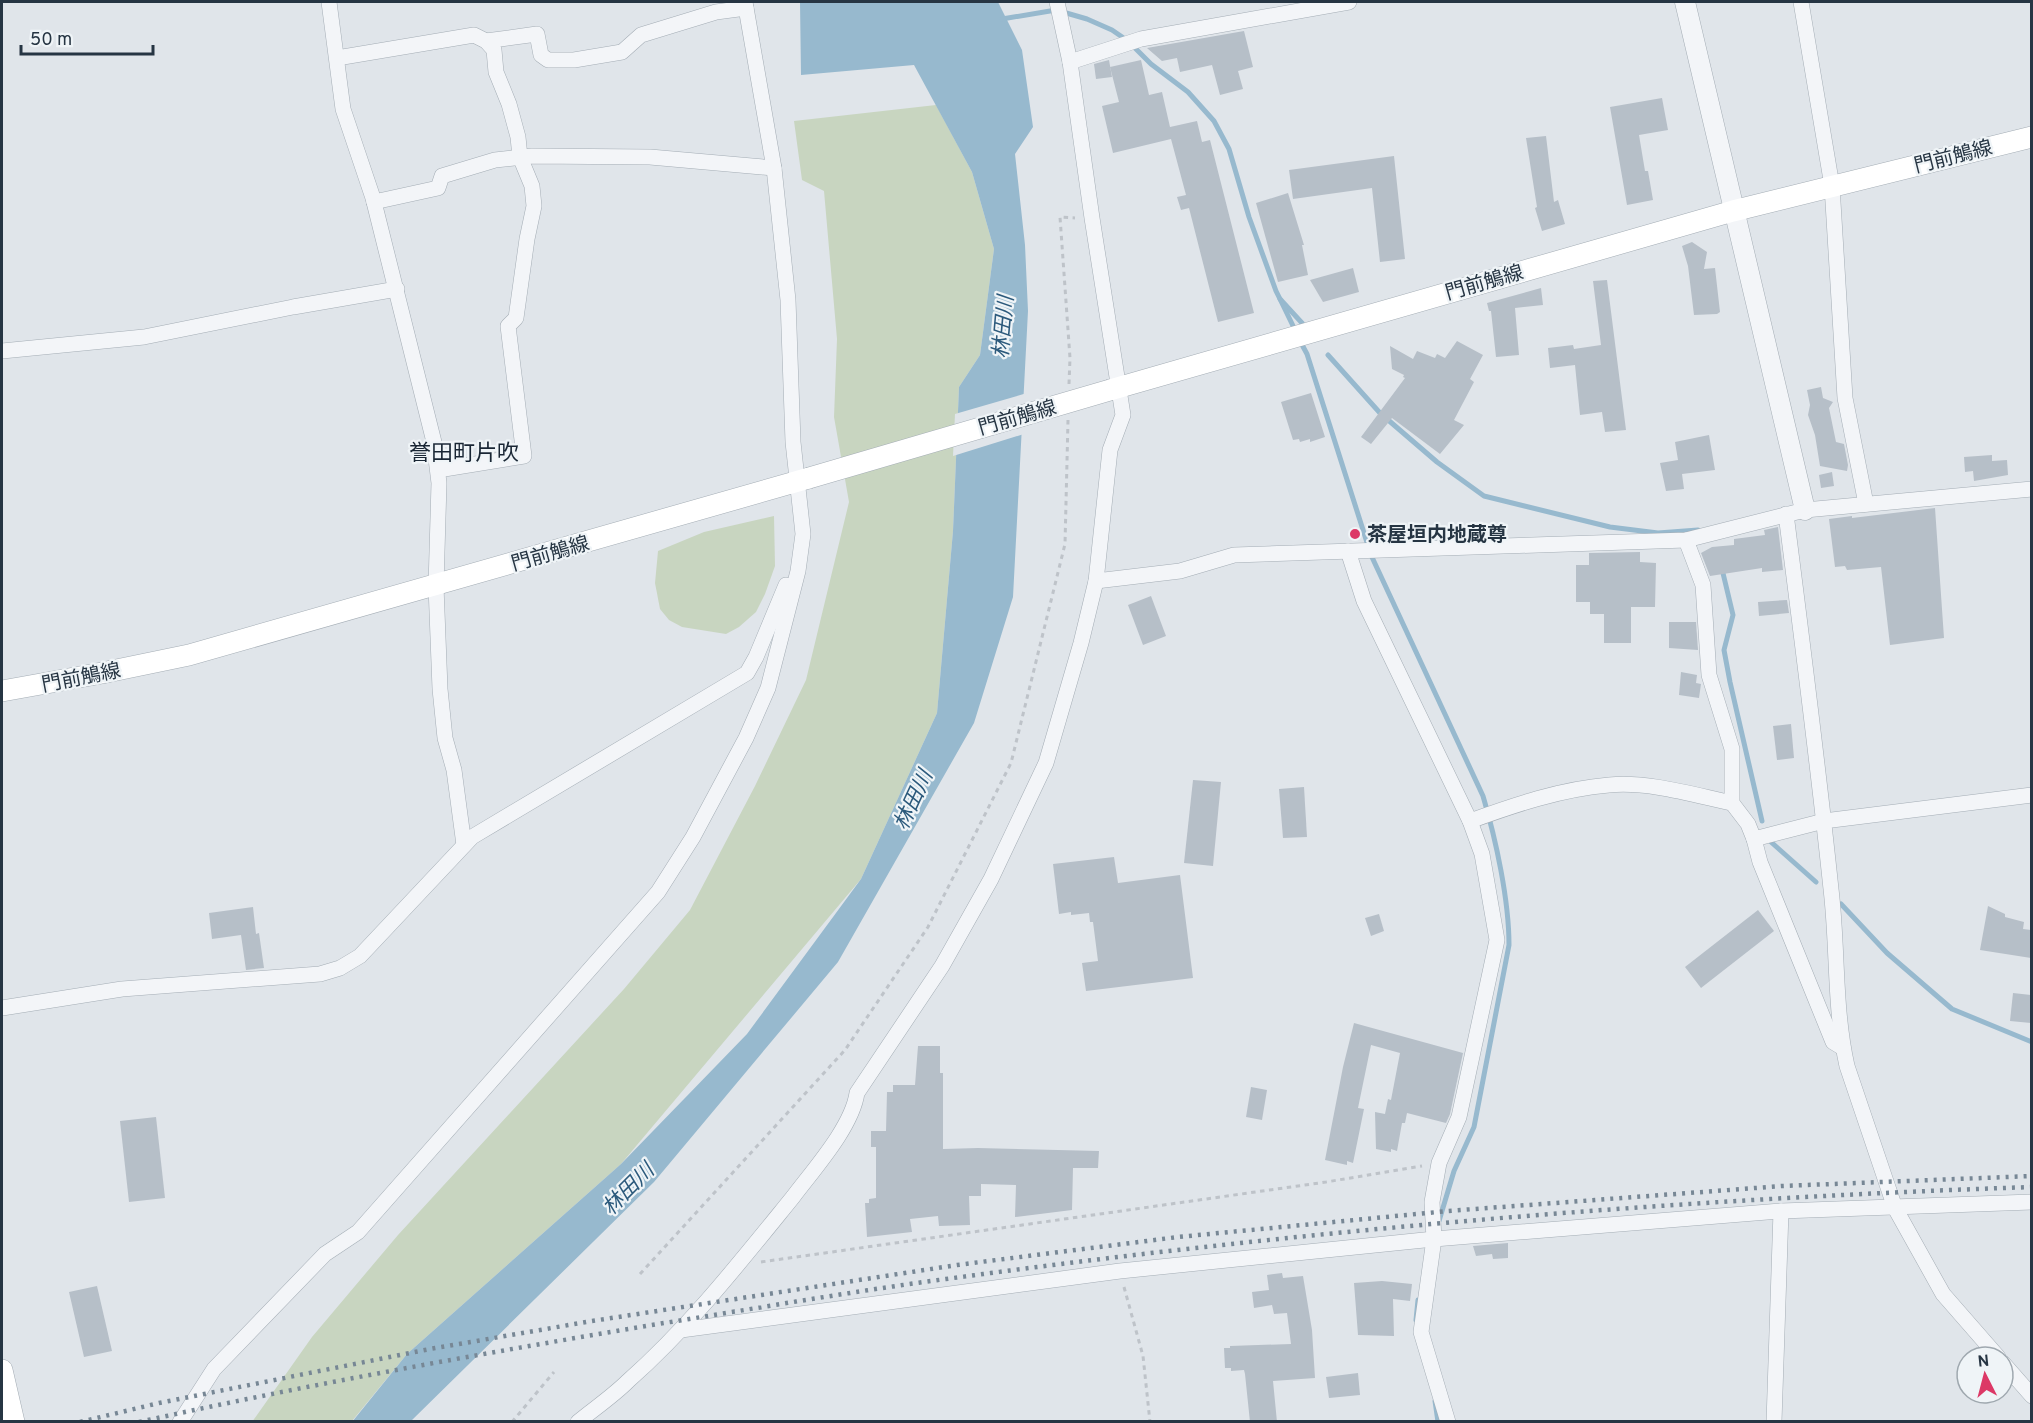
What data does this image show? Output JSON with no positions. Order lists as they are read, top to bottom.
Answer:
{
  "streets": {
    "main road": ["門前鵤線"]
  },
  "districts": ["誉田町片吹"],
  "water": ["林田川"],
  "places": ["茶屋垣内地蔵尊"],
  "scale_bar": "50 m",
  "north": "top"
}
